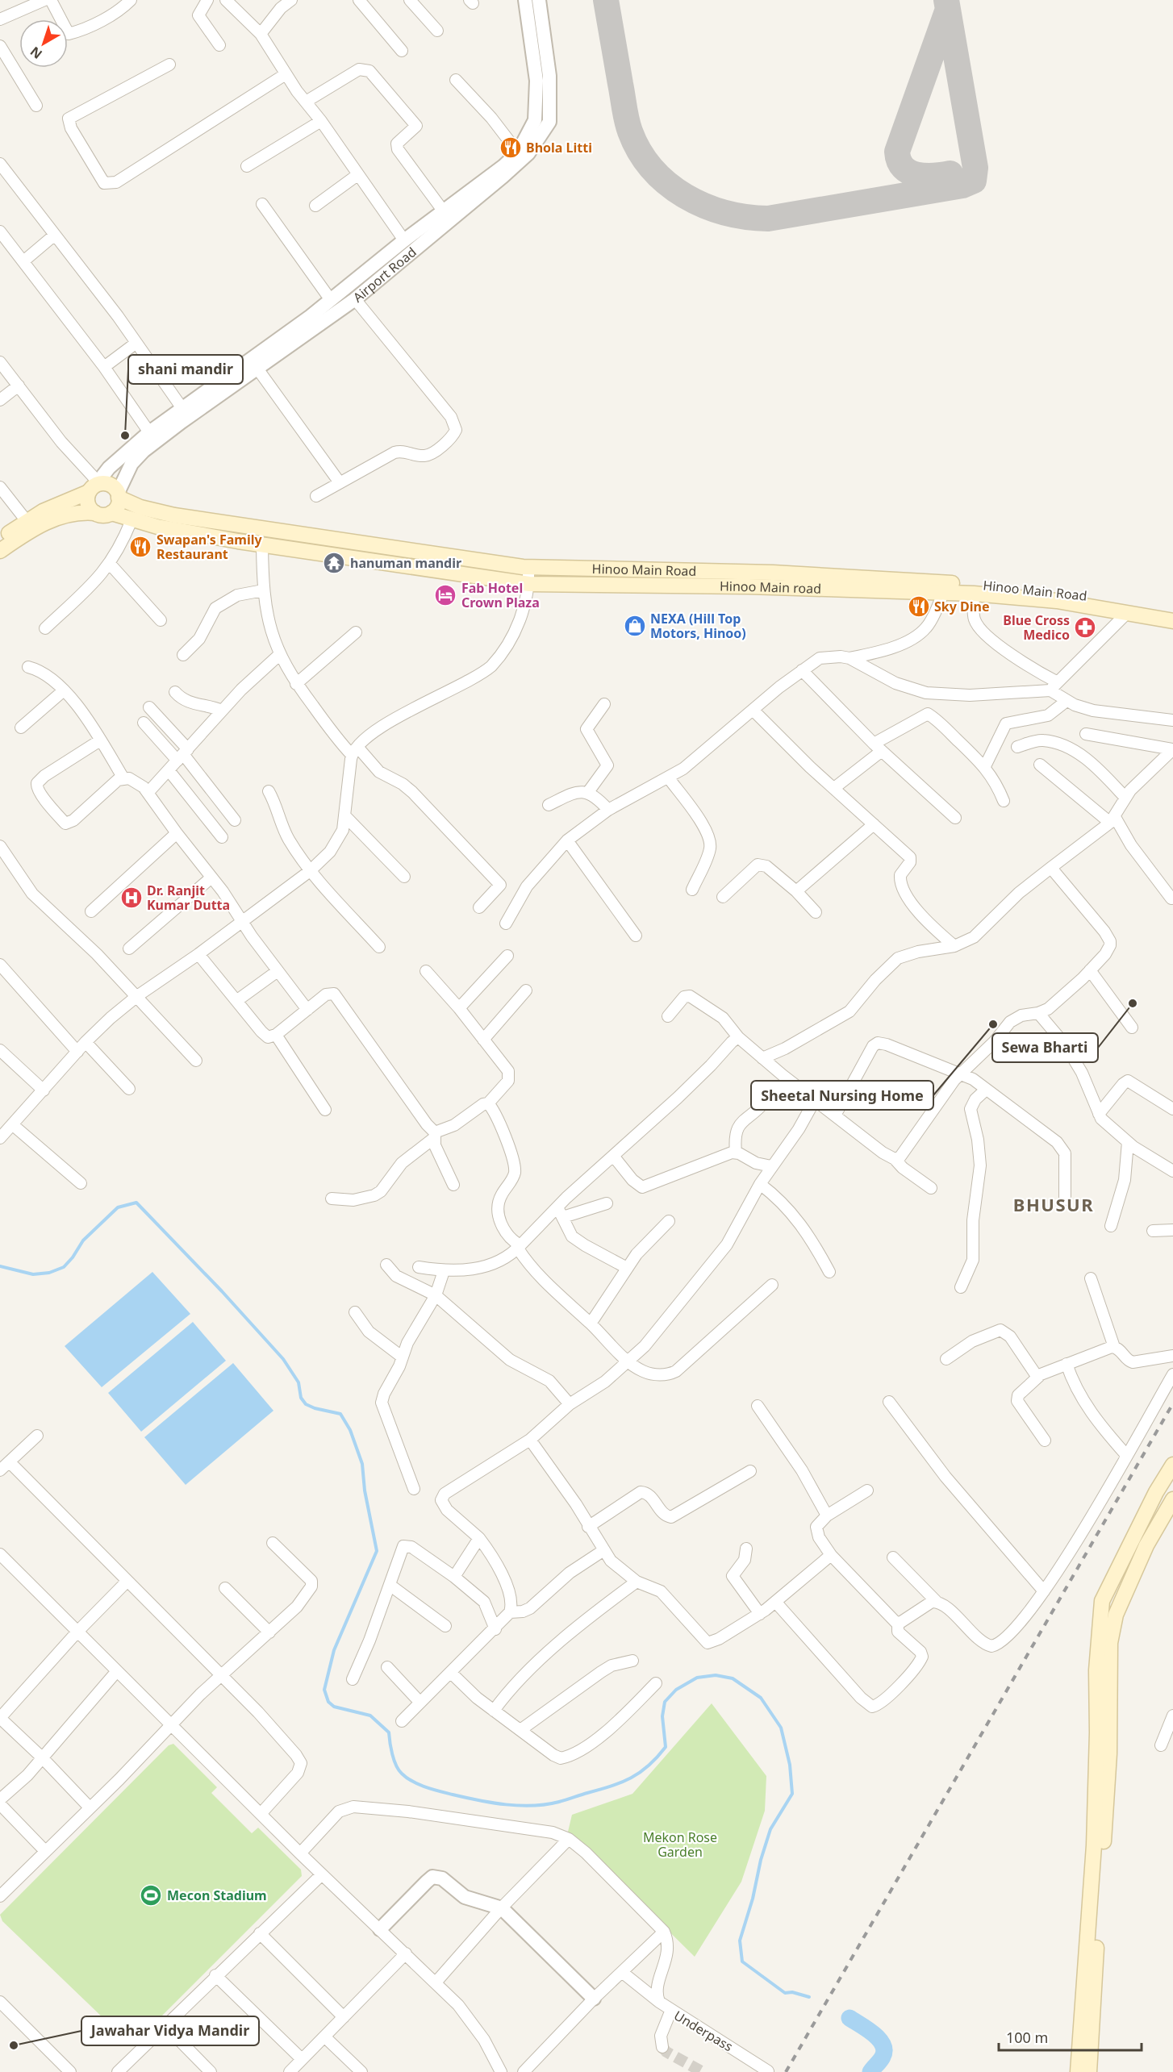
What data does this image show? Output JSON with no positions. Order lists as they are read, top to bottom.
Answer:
{
  "streets": {
    "main road": ["Hinoo Main Road", "Hinoo Main road"],
    "street": ["Airport Road", "Underpass"]
  },
  "crossings": [
    ["Airport Road", "Hinoo Main Road"],
    ["Airport Road", "Hinoo Main road"],
    ["Hinoo Main Road", "Hinoo Main road"]
  ],
  "districts": ["BHUSUR"],
  "parks": ["Mekon Rose Garden"],
  "places": {
    "restaurant": ["Bhola Litti", "Swapan's Family Restaurant", "Sky Dine"],
    "other": [
      "shani mandir",
      "Sewa Bharti",
      "Sheetal Nursing Home",
      "Jawahar Vidya Mandir"
    ],
    "temple": ["hanuman mandir"],
    "hotel": ["Fab Hotel Crown Plaza"],
    "shop": ["NEXA (Hill Top Motors, Hinoo)"],
    "pharmacy": ["Blue Cross Medico"],
    "hospital": ["Dr. Ranjit Kumar Dutta"],
    "sports": ["Mecon Stadium"]
  },
  "scale_bar": "100 m",
  "north": "bottom left"
}
